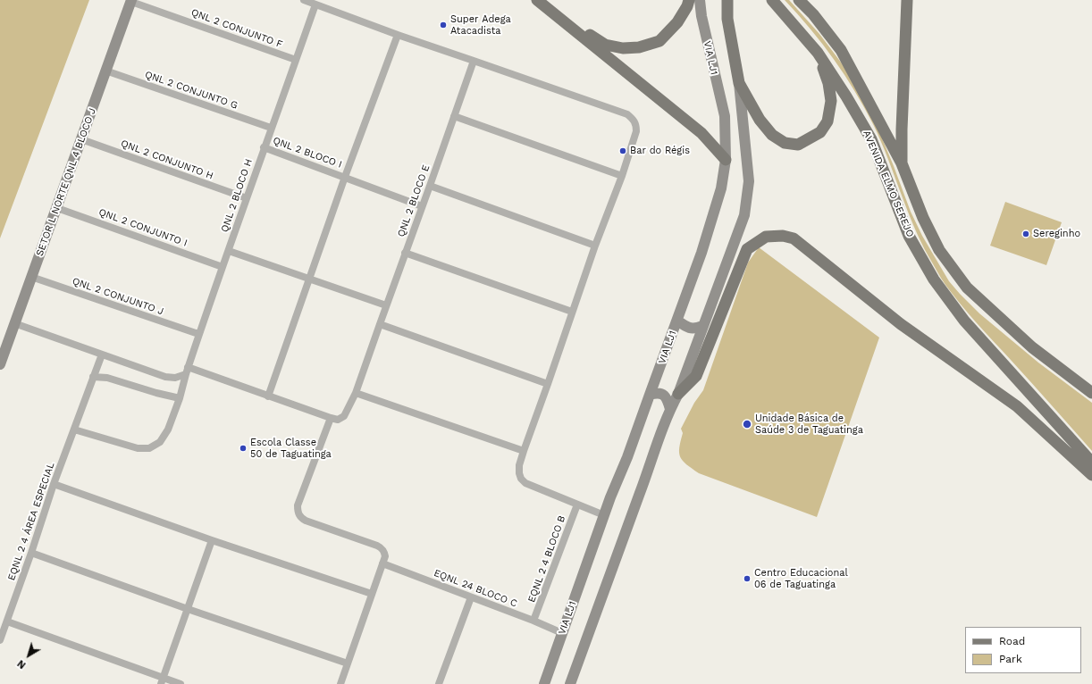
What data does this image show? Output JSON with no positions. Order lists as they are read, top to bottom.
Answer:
{
  "streets": {
    "main road": ["VIA LJ1", "SETOR L NORTE QNL 4 BLOCO J", "AVENIDA ELMO SEREJO"],
    "street": [
      "QNL 2 CONJUNTO F",
      "QNL 2 CONJUNTO G",
      "QNL 2 BLOCO I",
      "QNL 2 CONJUNTO H",
      "QNL 2 BLOCO H",
      "QNL 2 BLOCO E",
      "QNL 2 CONJUNTO I",
      "QNL 2 CONJUNTO J",
      "EQNL 2 4 ÁREA ESPECIAL",
      "EQNL 2 4 BLOCO B",
      "EQNL 24 BLOCO C"
    ]
  },
  "crossings": [
    ["QNL 2 CONJUNTO F", "SETOR L NORTE QNL 4 BLOCO J"],
    ["QNL 2 CONJUNTO F", "QNL 2 BLOCO H"],
    ["VIA LJ1", "EQNL 24 BLOCO C"],
    ["QNL 2 CONJUNTO G", "SETOR L NORTE QNL 4 BLOCO J"],
    ["QNL 2 CONJUNTO G", "QNL 2 BLOCO H"],
    ["QNL 2 BLOCO I", "QNL 2 BLOCO H"],
    ["QNL 2 BLOCO I", "QNL 2 BLOCO E"],
    ["QNL 2 CONJUNTO H", "SETOR L NORTE QNL 4 BLOCO J"],
    ["QNL 2 CONJUNTO H", "QNL 2 BLOCO H"],
    ["SETOR L NORTE QNL 4 BLOCO J", "QNL 2 CONJUNTO I"],
    ["SETOR L NORTE QNL 4 BLOCO J", "QNL 2 CONJUNTO J"],
    ["QNL 2 BLOCO H", "QNL 2 CONJUNTO I"],
    ["QNL 2 BLOCO H", "QNL 2 CONJUNTO J"],
    ["EQNL 2 4 BLOCO B", "EQNL 24 BLOCO C"]
  ],
  "places": [
    "Super Adega Atacadista",
    "Bar do Régis",
    "Sereginho",
    "Unidade Básica de Saúde 3 de Taguatinga",
    "Escola Classe 50 de Taguatinga",
    "Centro Educacional 06 de Taguatinga"
  ],
  "legend": ["Road", "Park"],
  "north": "bottom left"
}
